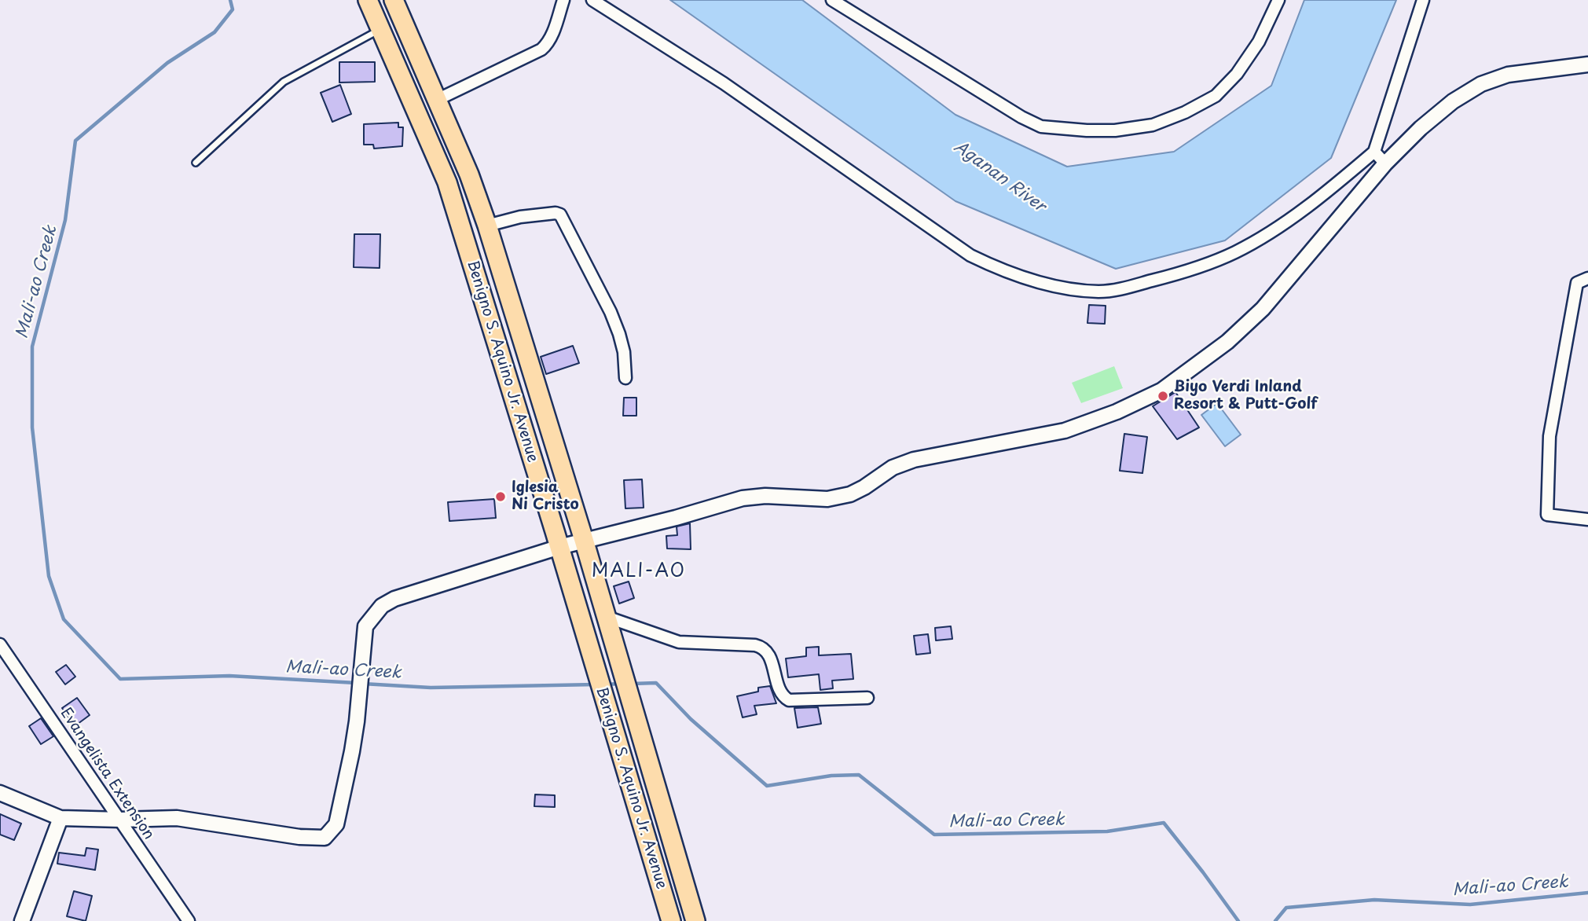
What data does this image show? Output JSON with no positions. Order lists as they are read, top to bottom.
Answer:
{
  "streets": {
    "main road": ["Benigno S. Aquino Jr. Avenue"],
    "street": ["Evangelista Extension"]
  },
  "districts": ["MALI-AO"],
  "water": ["Aganan River", "Mali-ao Creek"],
  "places": ["Biyo Verdi Inland Resort & Putt-Golf", "Iglesia Ni Cristo"]
}
